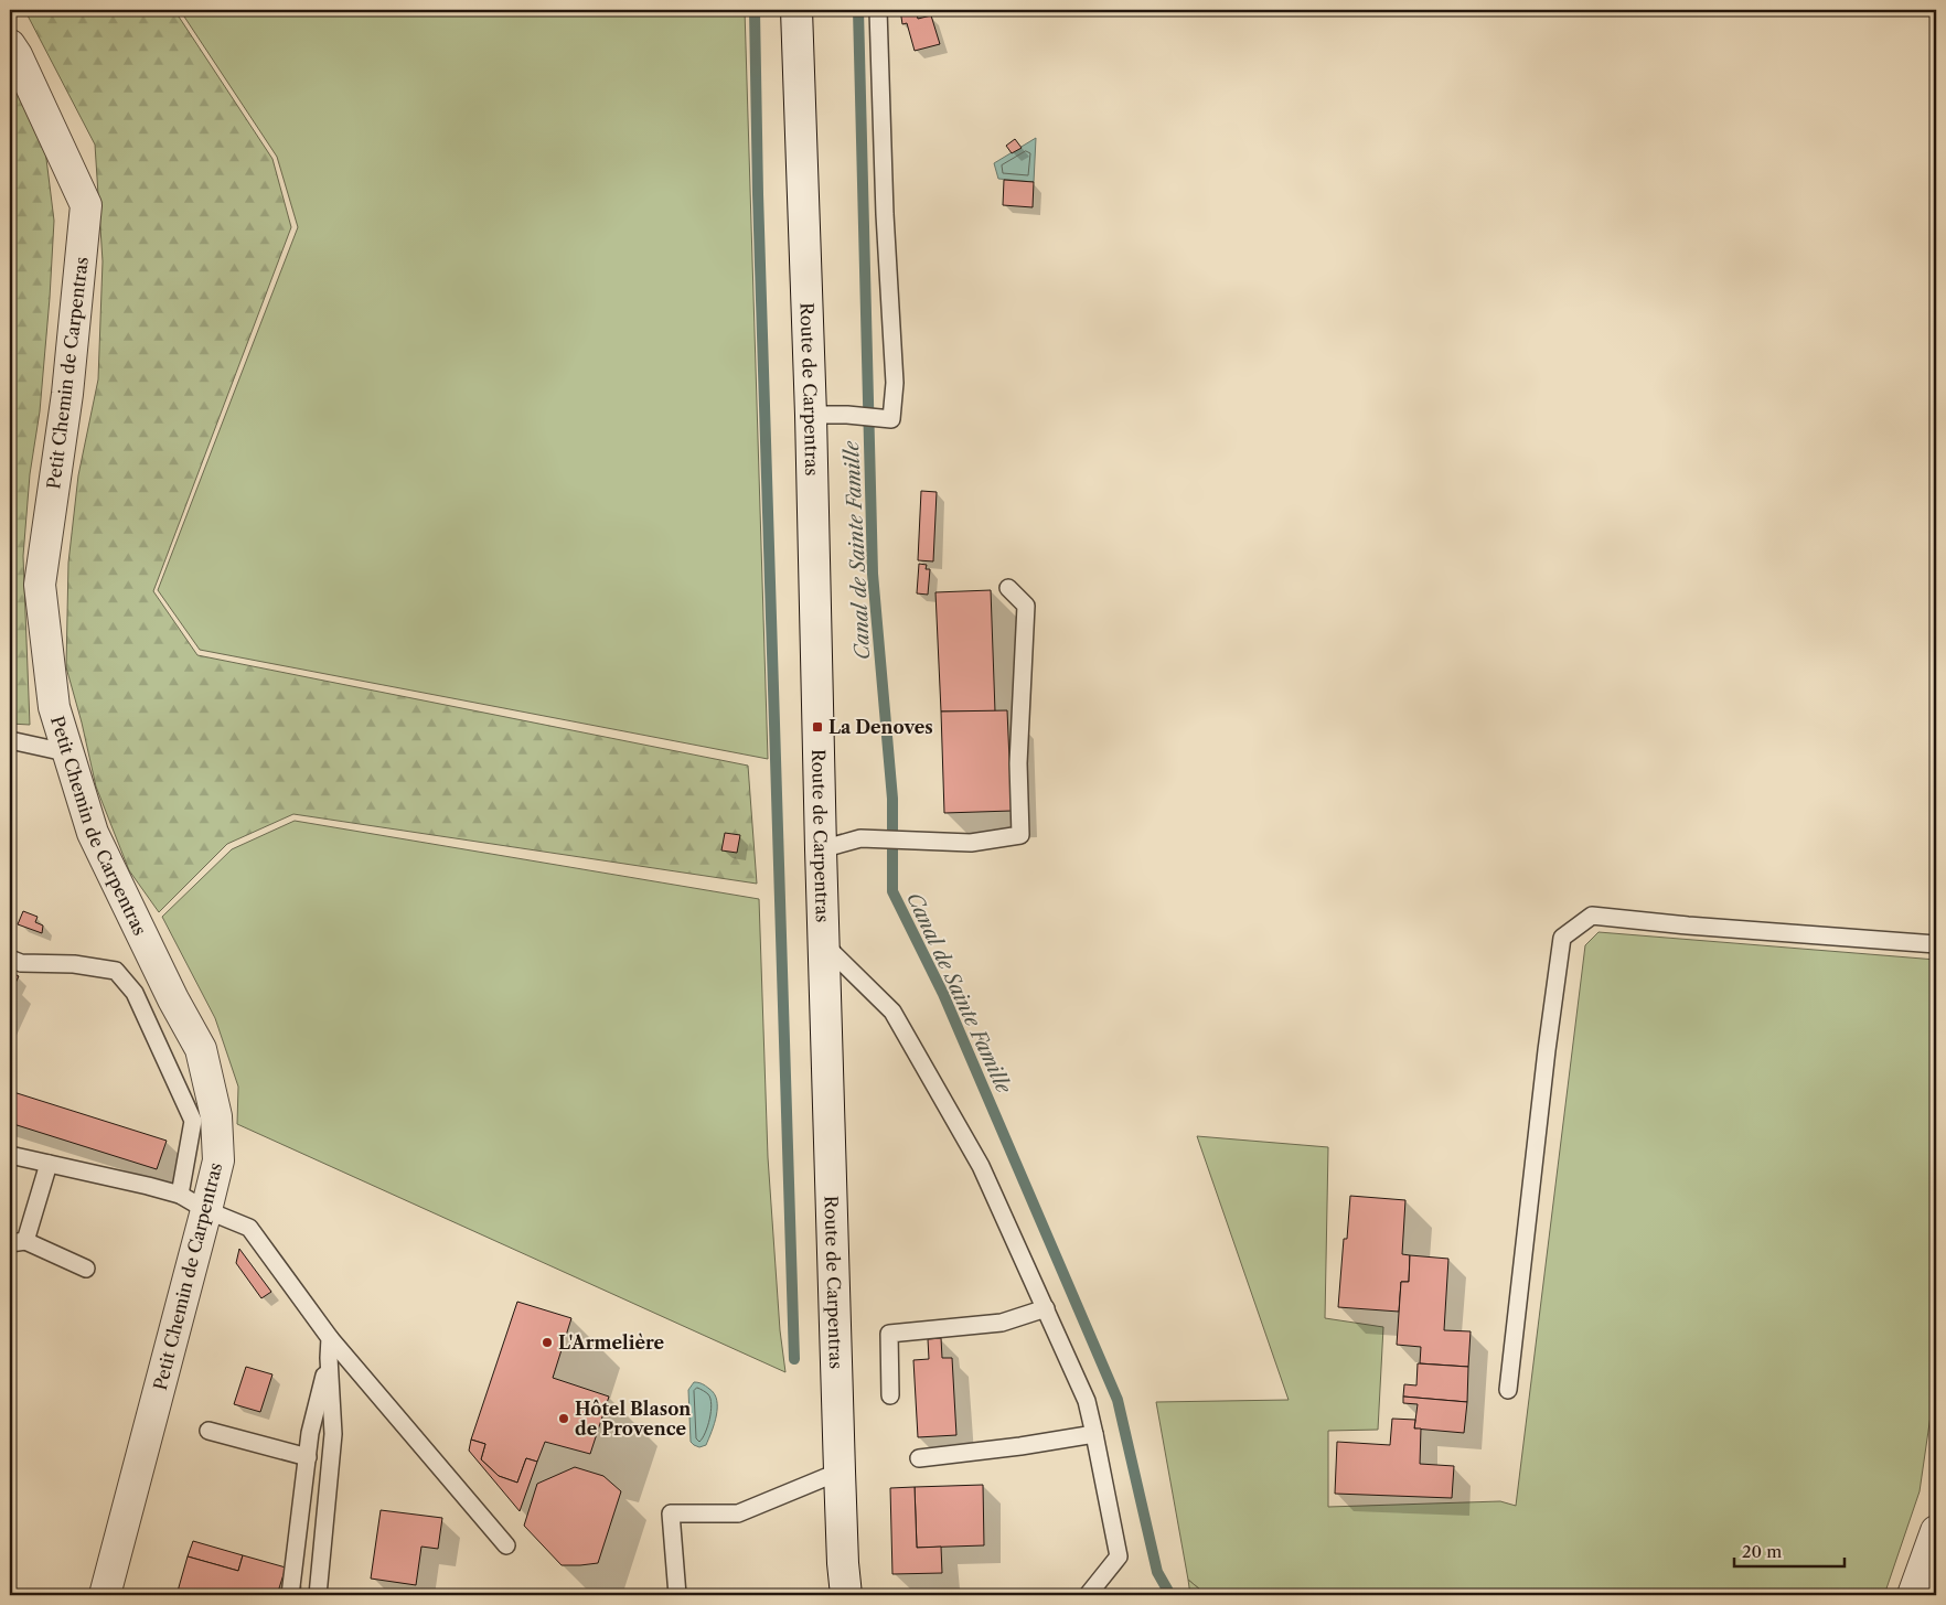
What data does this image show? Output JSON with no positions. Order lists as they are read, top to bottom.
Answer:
{
  "streets": {
    "street": ["Petit Chemin de Carpentras", "Route de Carpentras"]
  },
  "water": ["Canal de Sainte Famille"],
  "places": {
    "transit": ["La Denoves"],
    "other": ["L'Armelière", "Hôtel Blason de Provence"]
  },
  "scale_bar": "20 m"
}
